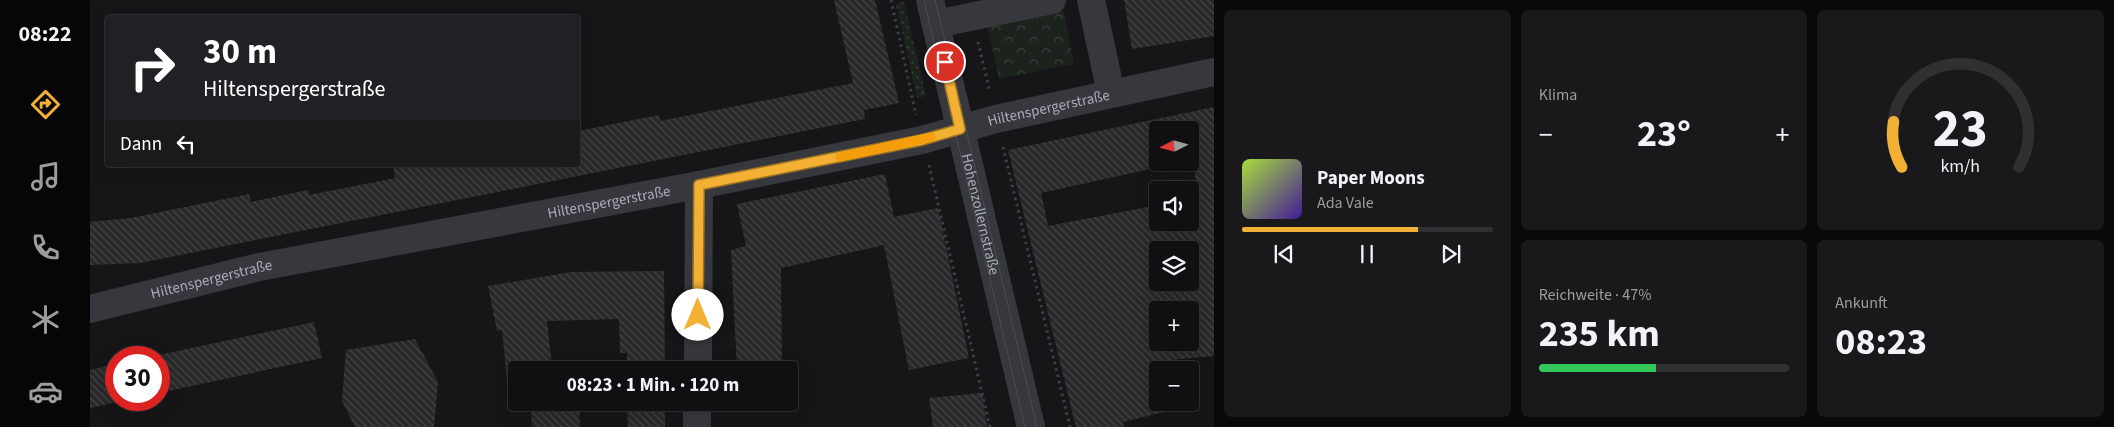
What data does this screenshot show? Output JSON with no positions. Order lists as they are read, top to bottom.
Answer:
{
  "streets": {
    "street": ["Hiltenspergerstraße", "Hohenzollernstraße"]
  },
  "crossings": [
    ["Hiltenspergerstraße", "Hohenzollernstraße"]
  ],
  "north": "left",
  "page": {
    "tabs": "08:22",
    "tile": [
      "Klima",
      ["Reichweite · 47%", "235 km"],
      ["Ankunft", "08:23"]
    ],
    "turn": ["30 m", "Hiltenspergerstraße"],
    "heat": ["−", "23°", "+"],
    "then": "Dann",
    "map_buttons": ["+", "−"],
    "song": ["Paper Moons", "Ada Vale"],
    "limit": "30",
    "trip": "08:23 · 1 Min. · 120 m",
    "gauge": ["23", "km/h"]
  }
}
